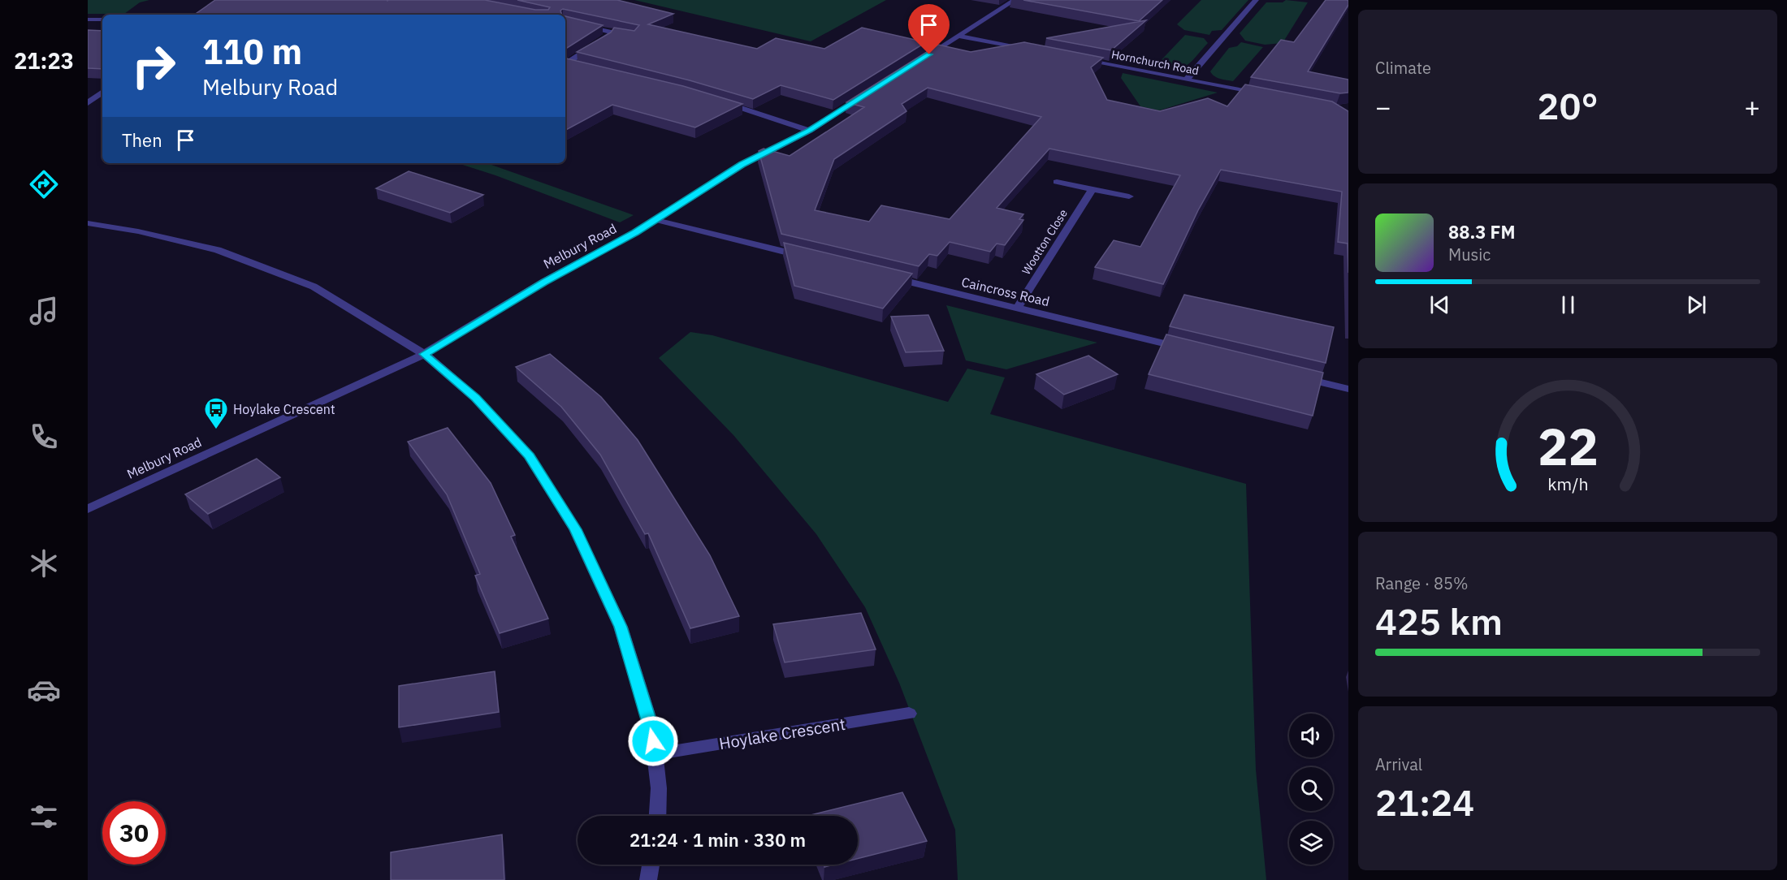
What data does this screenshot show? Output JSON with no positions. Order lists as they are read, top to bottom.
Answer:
{
  "streets": {
    "street": [
      "Hornchurch Road",
      "Wootton Close",
      "Melbury Road",
      "Caincross Road",
      "Hoylake Crescent"
    ]
  },
  "crossings": [
    ["Wootton Close", "Caincross Road"]
  ],
  "places": {
    "bus stop": ["Hoylake Crescent"]
  },
  "page": {
    "tabs": "21:23",
    "tile": [
      "Climate",
      ["Range · 85%", "425 km"],
      ["Arrival", "21:24"]
    ],
    "turn": ["110 m", "Melbury Road"],
    "heat": ["−", "20°", "+"],
    "then": "Then",
    "song": ["88.3 FM", "Music"],
    "limit": "30",
    "trip": "21:24 · 1 min · 330 m",
    "gauge": ["22", "km/h"]
  }
}
